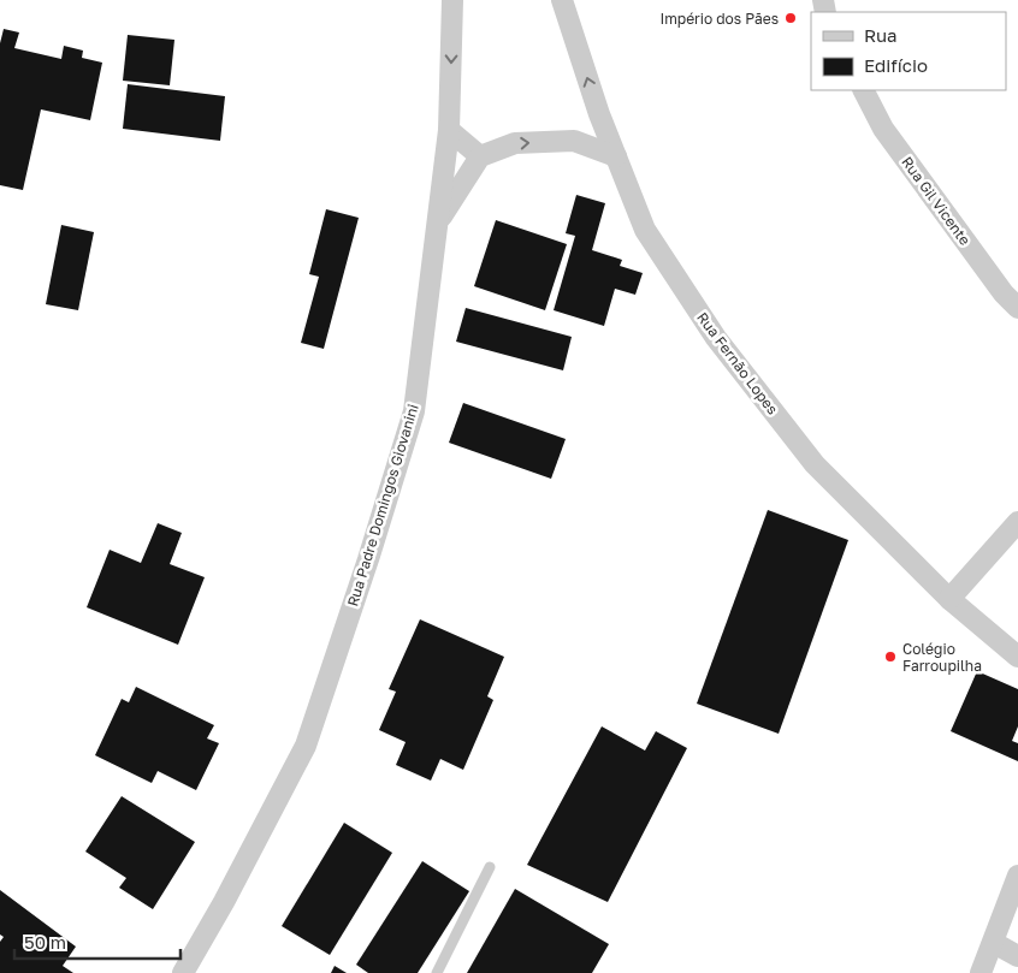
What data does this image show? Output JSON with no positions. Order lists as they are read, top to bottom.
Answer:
{
  "streets": {
    "street": ["Rua Gil Vicente", "Rua Fernão Lopes", "Rua Padre Domingos Giovanini"]
  },
  "places": ["Império dos Pães", "Colégio Farroupilha"],
  "legend": ["Rua", "Edifício"],
  "scale_bar": "50 m"
}
